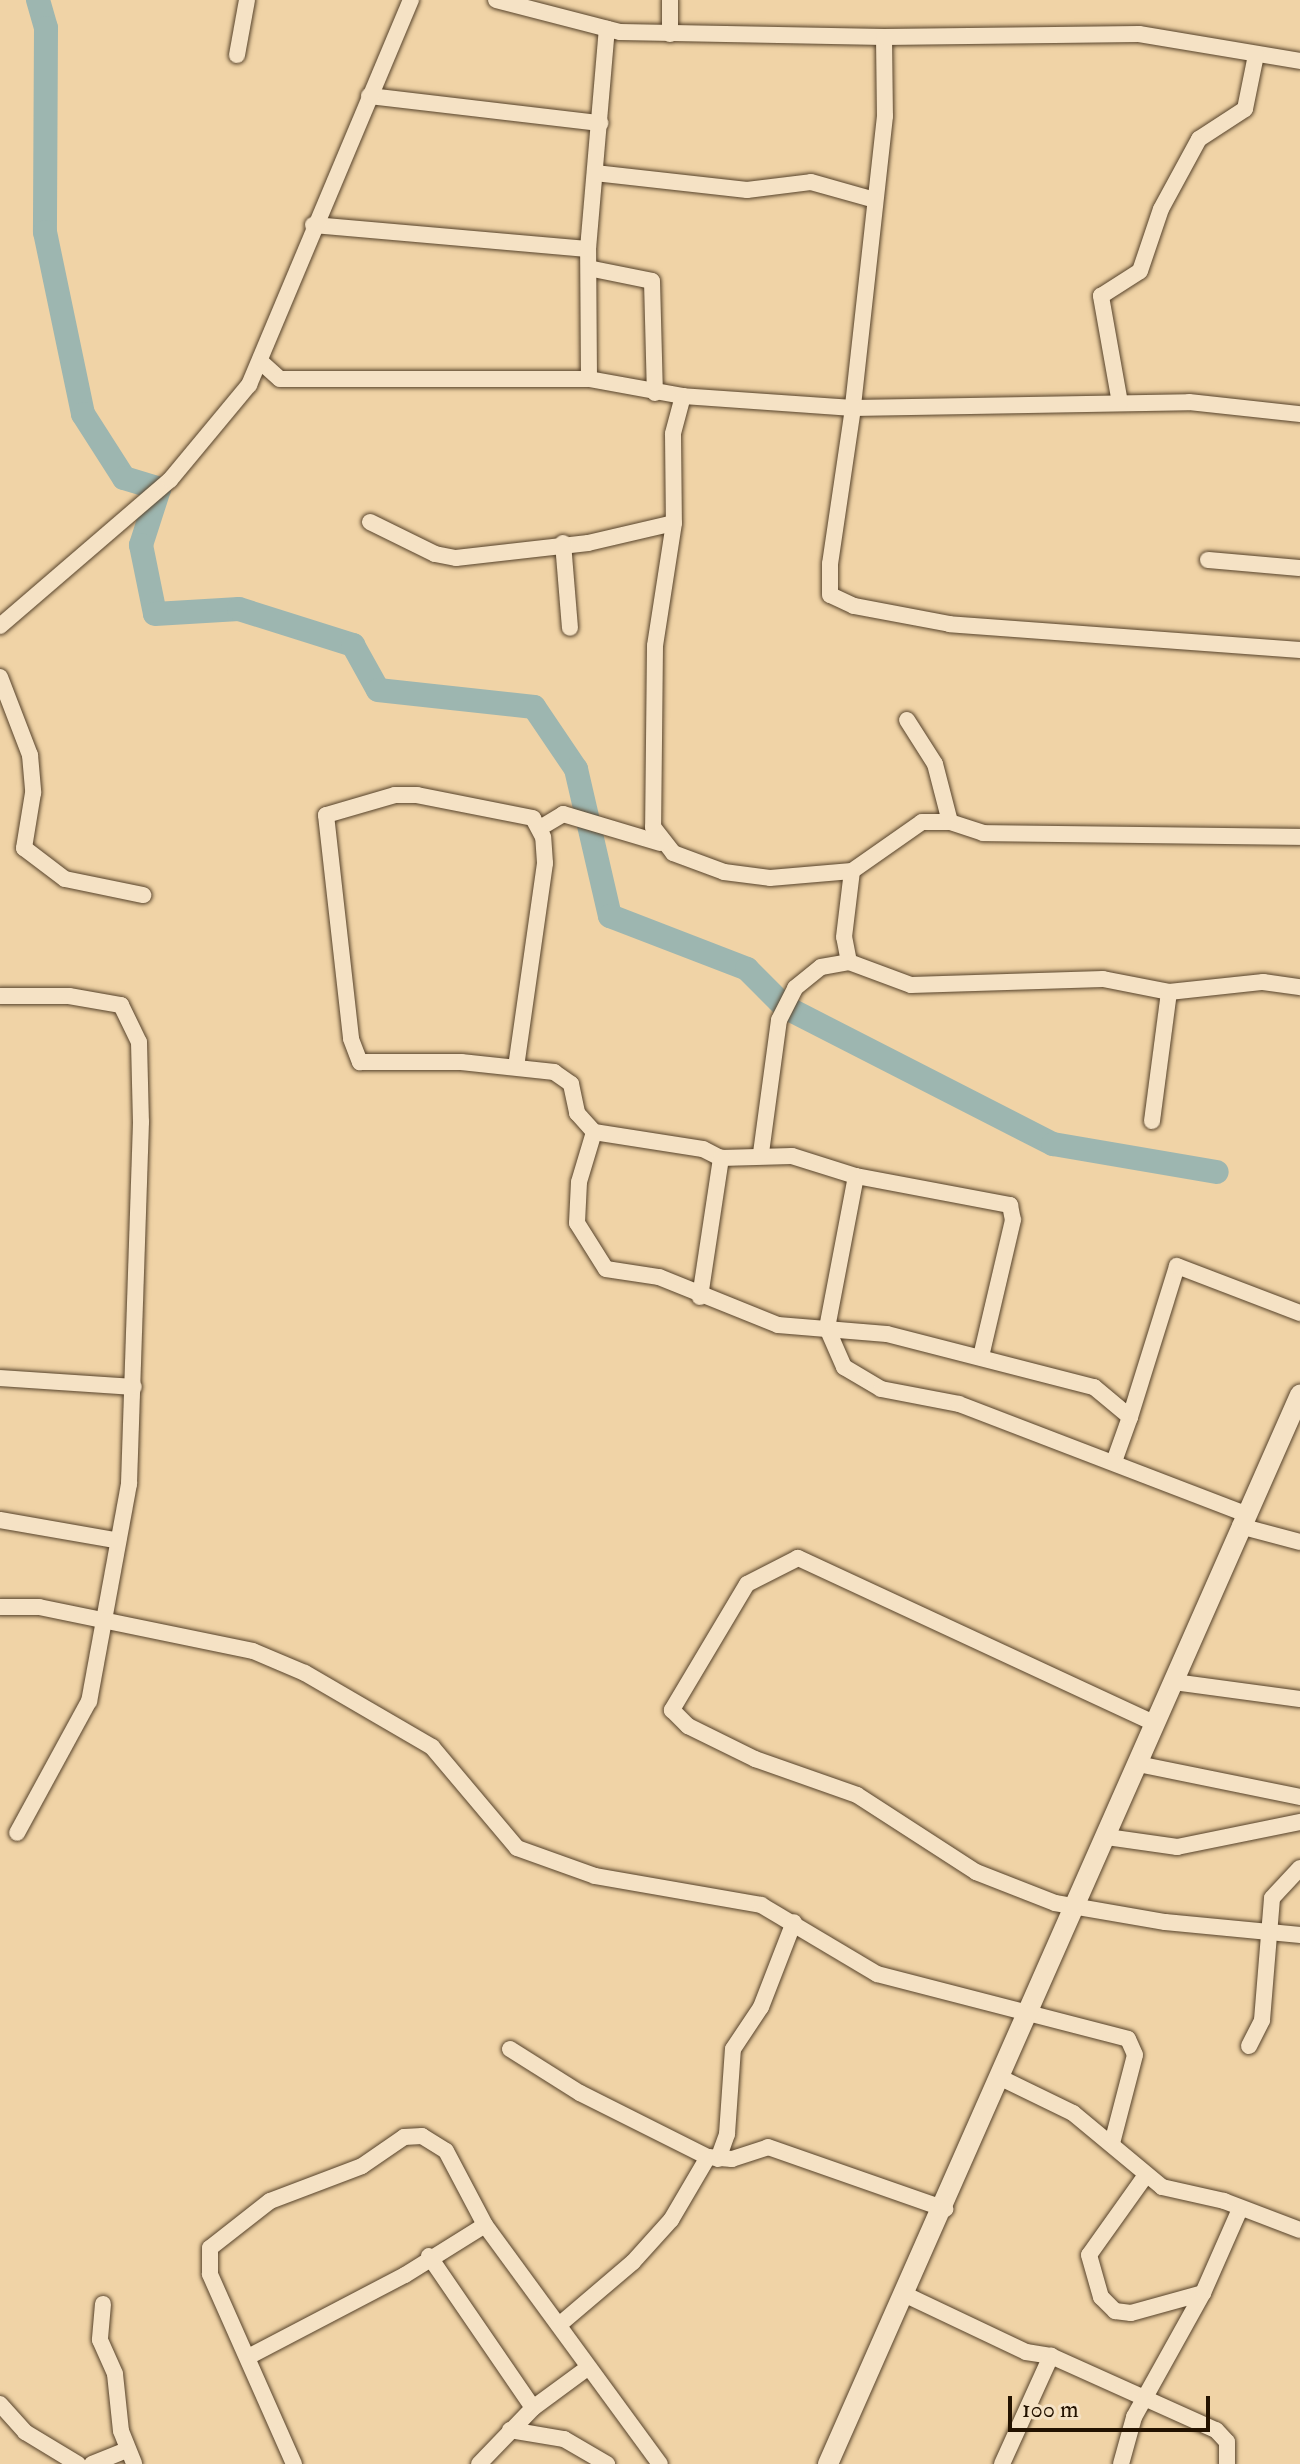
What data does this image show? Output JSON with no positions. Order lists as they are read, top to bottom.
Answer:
{
  "scale_bar": "100 m"
}
